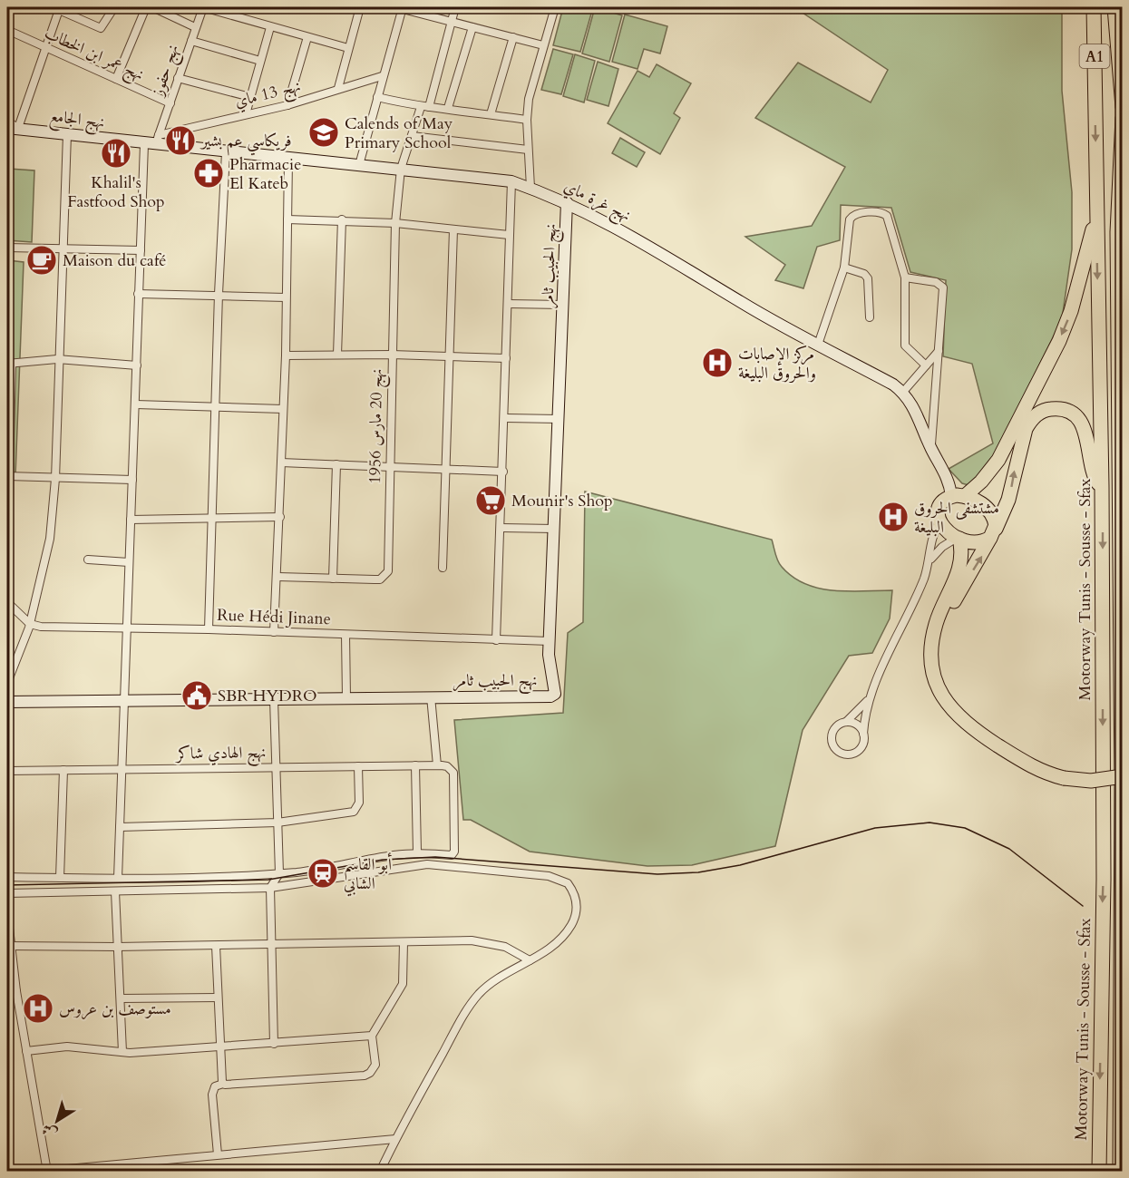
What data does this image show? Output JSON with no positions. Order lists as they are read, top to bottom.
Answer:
{
  "streets": {
    "highway": ["A1", "Motorway Tunis - Sousse - Sfax"],
    "street": [
      "نهج عمر ابن الخطاب",
      "نهج حفوز",
      "نهج 13 ماي",
      "نهج الجامع",
      "نهج غرة ماي",
      "نهج الحبيب ثامر",
      "نهج 20 مارس 1956",
      "Rue Hédi Jinane",
      "نهج الهادي شاكر"
    ]
  },
  "crossings": [
    ["نهج عمر ابن الخطاب", "نهج حفوز"],
    ["نهج حفوز", "نهج 13 ماي"],
    ["نهج حفوز", "نهج الجامع"],
    ["نهج حفوز", "نهج غرة ماي"],
    ["نهج حفوز", "نهج الحبيب ثامر"],
    ["نهج حفوز", "Rue Hédi Jinane"],
    ["نهج حفوز", "نهج الهادي شاكر"],
    ["نهج 13 ماي", "نهج الجامع"],
    ["نهج 13 ماي", "نهج غرة ماي"],
    ["نهج الجامع", "نهج غرة ماي"],
    ["نهج غرة ماي", "نهج الحبيب ثامر"],
    ["نهج غرة ماي", "نهج 20 مارس 1956"],
    ["نهج الحبيب ثامر", "Rue Hédi Jinane"]
  ],
  "places": {
    "school or university": ["Calends of May Primary School"],
    "restaurant": ["فريكاسي عم بشير", "Khalil's Fastfood Shop"],
    "pharmacy": ["Pharmacie El Kateb"],
    "cafe": ["Maison du café"],
    "hospital": ["مركز الإصابات والحروق البليغة", "مشتشفى الحروق البليغة", "مستوصف بن عروس"],
    "supermarket": ["Mounir's Shop"],
    "public building": ["SBR HYDRO"],
    "station": ["أبو القاسم الشابي"]
  },
  "north": "bottom left"
}
